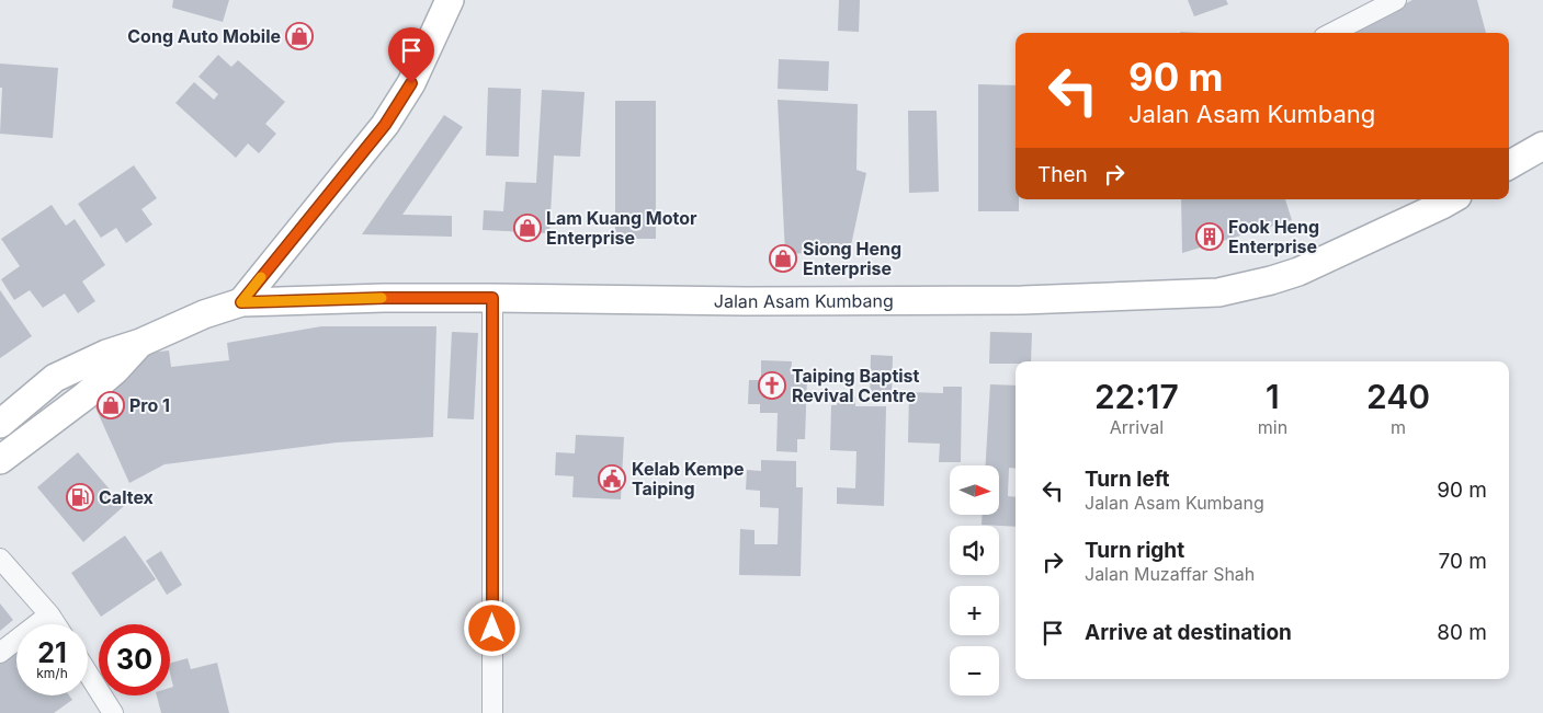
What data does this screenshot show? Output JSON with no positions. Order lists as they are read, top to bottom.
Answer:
{
  "streets": {
    "main road": ["Jalan Asam Kumbang"]
  },
  "places": {
    "shop": [
      "Cong Auto Mobile",
      "Lam Kuang Motor Enterprise",
      "Siong Heng Enterprise",
      "Pro 1"
    ],
    "building": ["Fook Heng Enterprise"],
    "church": ["Taiping Baptist Revival Centre"],
    "public building": ["Kelab Kempe Taiping"],
    "fuel station": ["Caltex"]
  },
  "north": "right",
  "page": {
    "turn": ["90 m", "Jalan Asam Kumbang"],
    "then": "Then",
    "eta": [
      "22:17",
      "Arrival",
      "1",
      "min",
      "240",
      "m"
    ],
    "list": [
      {
        "name": "Turn left",
        "note": "Jalan Asam Kumbang",
        "value": "90 m"
      },
      {
        "name": "Turn right",
        "note": "Jalan Muzaffar Shah",
        "value": "70 m"
      },
      {
        "name": "Arrive at destination",
        "value": "80 m"
      }
    ],
    "map_buttons": ["+", "−"],
    "speed": "21 km/h",
    "limit": "30"
  }
}
